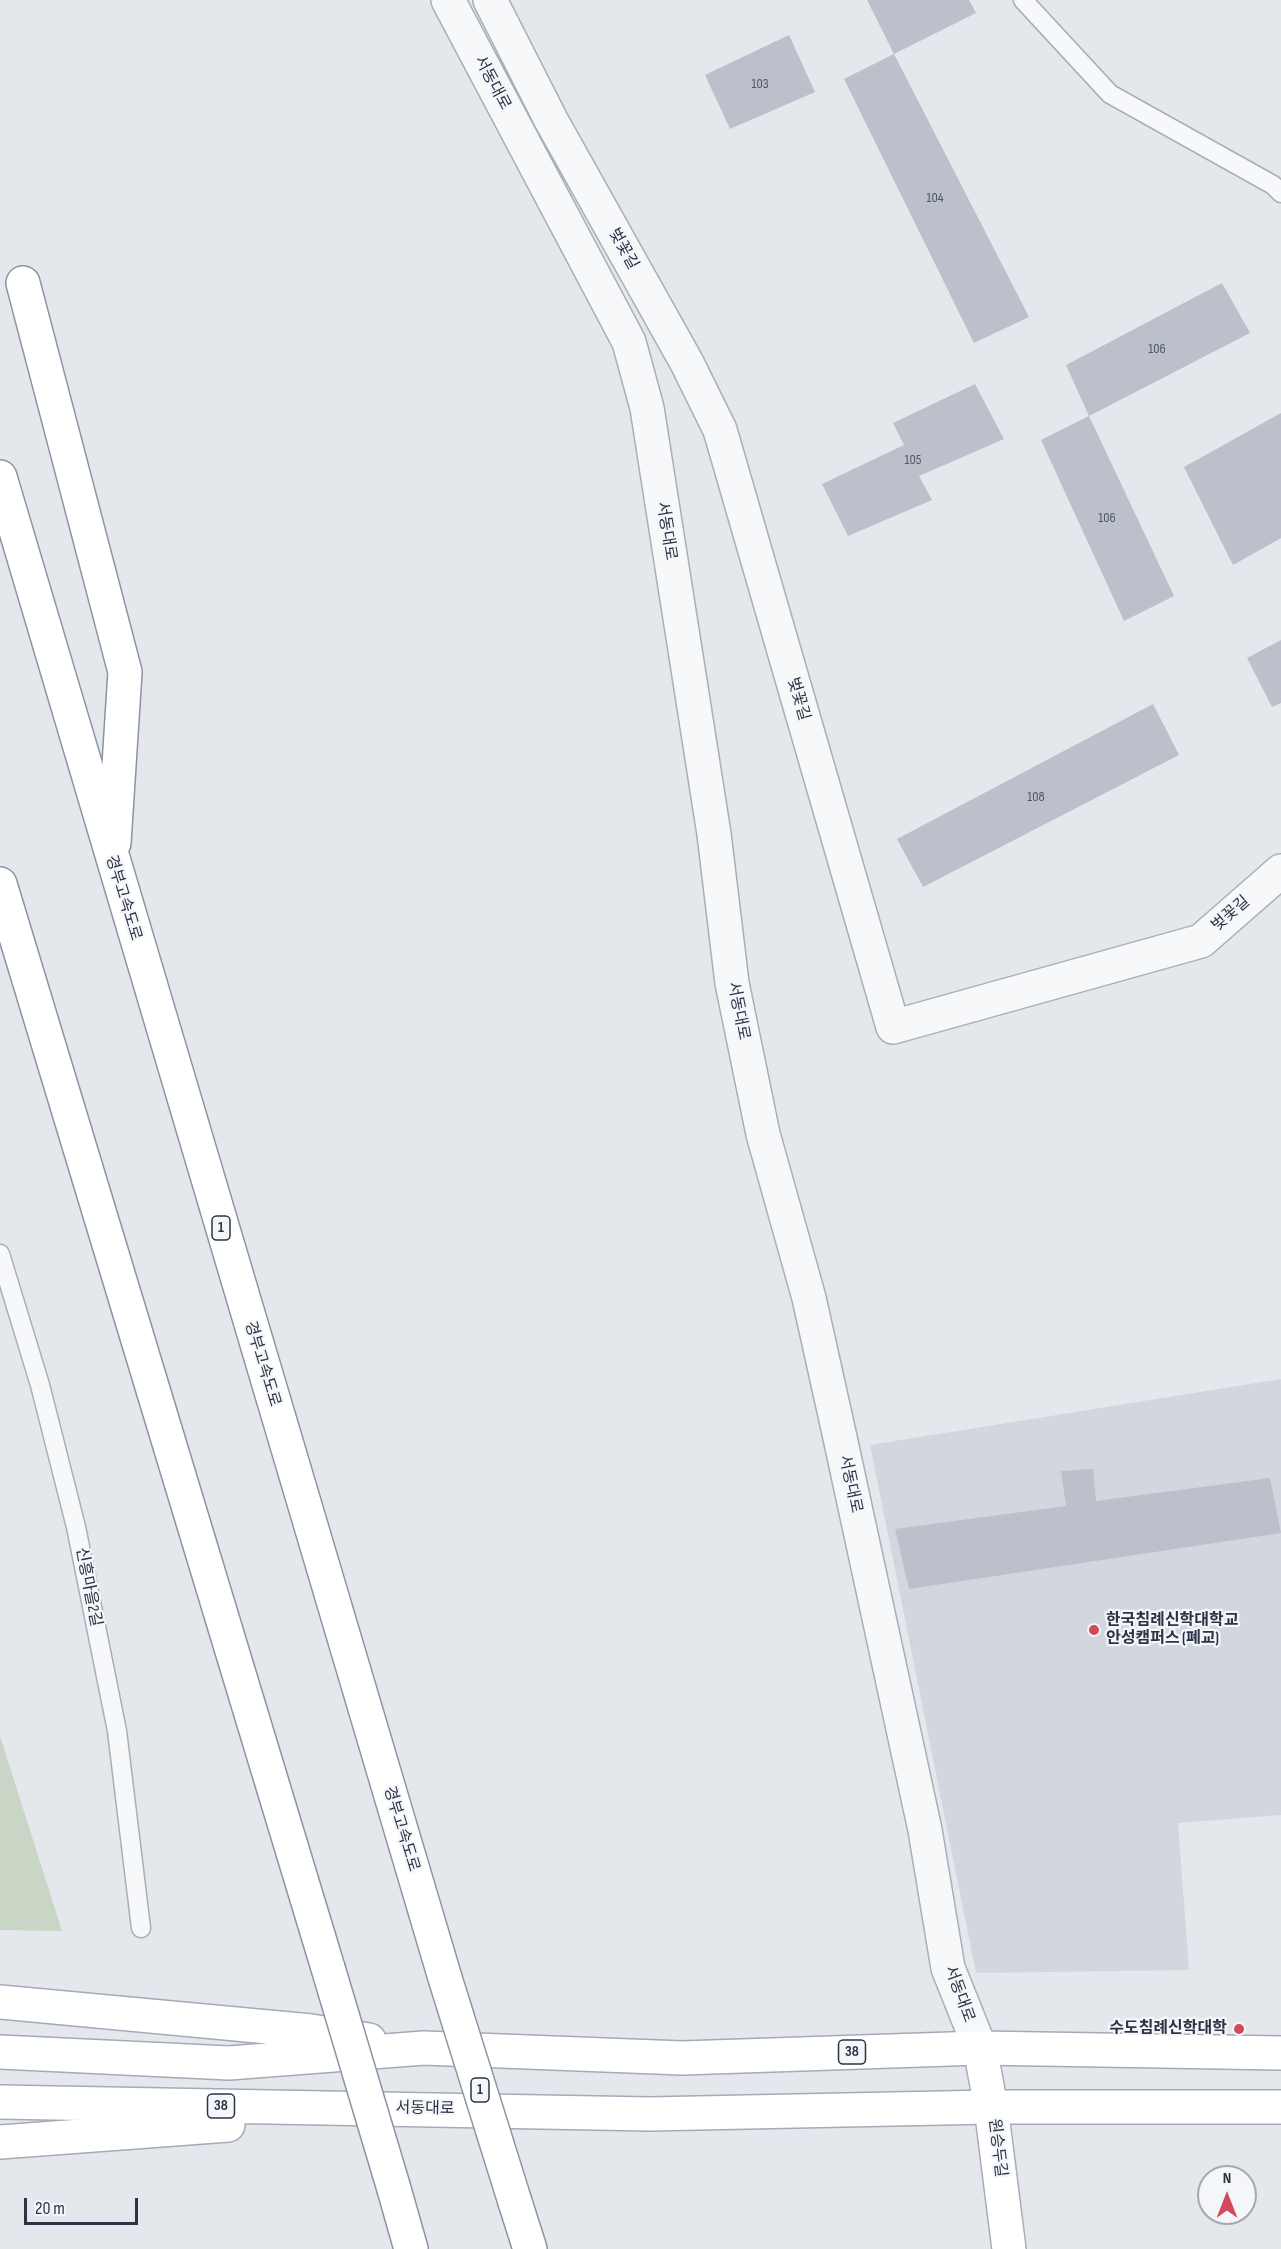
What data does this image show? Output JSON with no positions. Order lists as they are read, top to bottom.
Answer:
{
  "streets": {
    "main road": [
      "서동대로",
      "경부고속도로",
      "1",
      "38",
      "원승두길"
    ],
    "street": ["벚꽃길"],
    "lane": ["신흥마을2길"]
  },
  "crossings": [
    ["서동대로", "원승두길"]
  ],
  "places": ["한국침례신학대학교 안성캠퍼스 (폐교)", "수도침례신학대학"],
  "house_numbers": [
    "103",
    "104",
    "106",
    "105",
    "106",
    "108"
  ],
  "scale_bar": "20 m",
  "north": "top"
}
